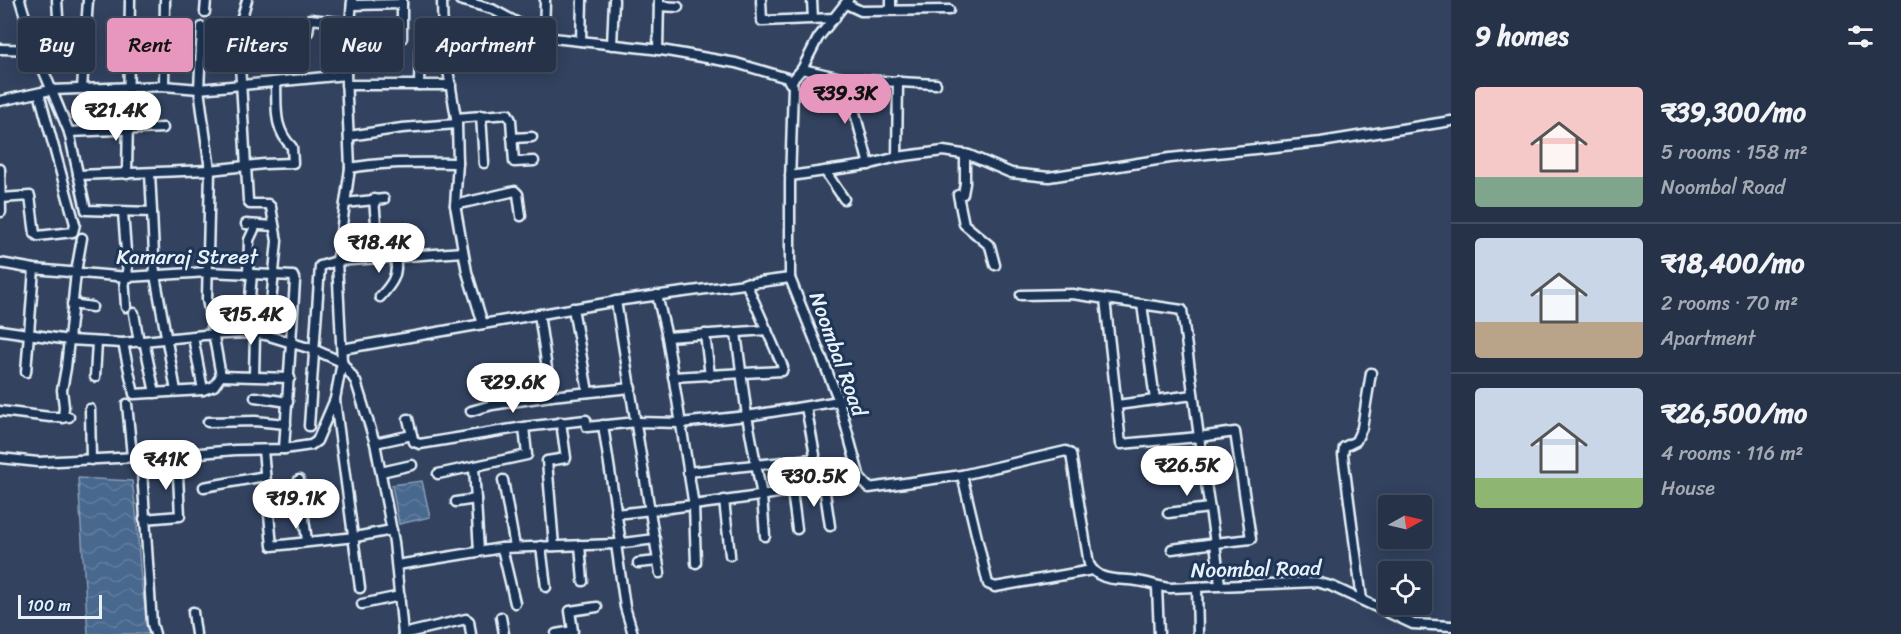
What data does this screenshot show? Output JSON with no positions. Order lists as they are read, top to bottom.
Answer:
{
  "streets": {
    "street": ["Kamaraj Street", "Noombal Road"]
  },
  "scale_bar": "100 m",
  "north": "right",
  "page": {
    "heading": "9 homes",
    "chip": [
      "Buy",
      "Rent",
      "Filters",
      "New",
      "Apartment"
    ],
    "list": [
      {
        "name": "₹39,300/mo",
        "note": "5 rooms · 158 m² · Noombal Road"
      },
      {
        "name": "₹18,400/mo",
        "note": "2 rooms · 70 m² · Apartment"
      },
      {
        "name": "₹26,500/mo",
        "note": "4 rooms · 116 m² · House"
      }
    ],
    "price": [
      "₹39.3K",
      "₹21.4K",
      "₹18.4K",
      "₹15.4K",
      "₹29.6K",
      "₹41K",
      "₹26.5K",
      "₹30.5K",
      "₹19.1K"
    ],
    "scale": "100 m"
  }
}
